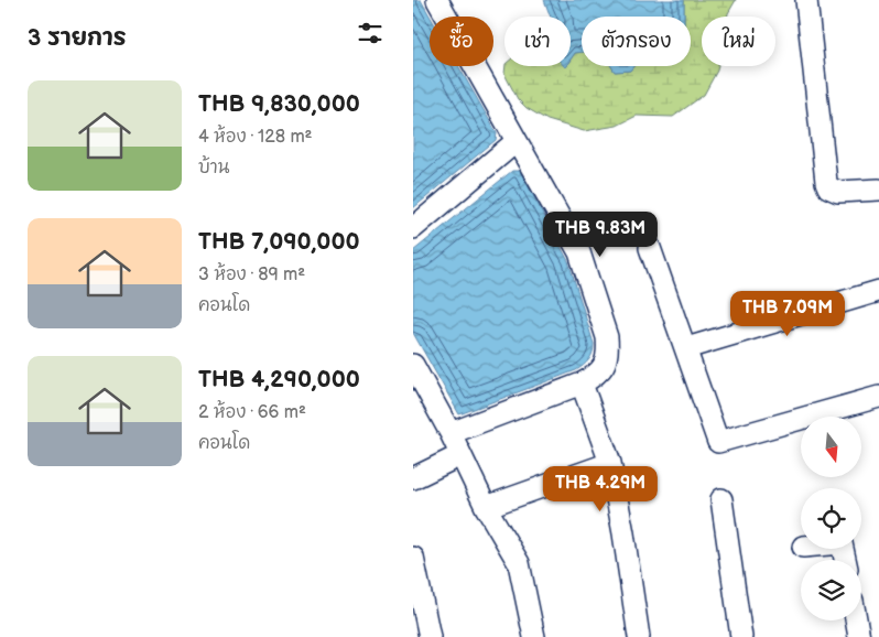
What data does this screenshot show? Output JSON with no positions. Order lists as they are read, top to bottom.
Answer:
{
  "north": "bottom",
  "page": {
    "heading": "3 รายการ",
    "chip": [
      "ซื้อ",
      "เช่า",
      "ตัวกรอง",
      "ใหม่"
    ],
    "list": [
      {
        "name": "THB 9,830,000",
        "note": "4 ห้อง · 128 m² · บ้าน"
      },
      {
        "name": "THB 7,090,000",
        "note": "3 ห้อง · 89 m² · คอนโด"
      },
      {
        "name": "THB 4,290,000",
        "note": "2 ห้อง · 66 m² · คอนโด"
      }
    ],
    "price": ["THB 9.83M", "THB 7.09M", "THB 4.29M"]
  }
}
